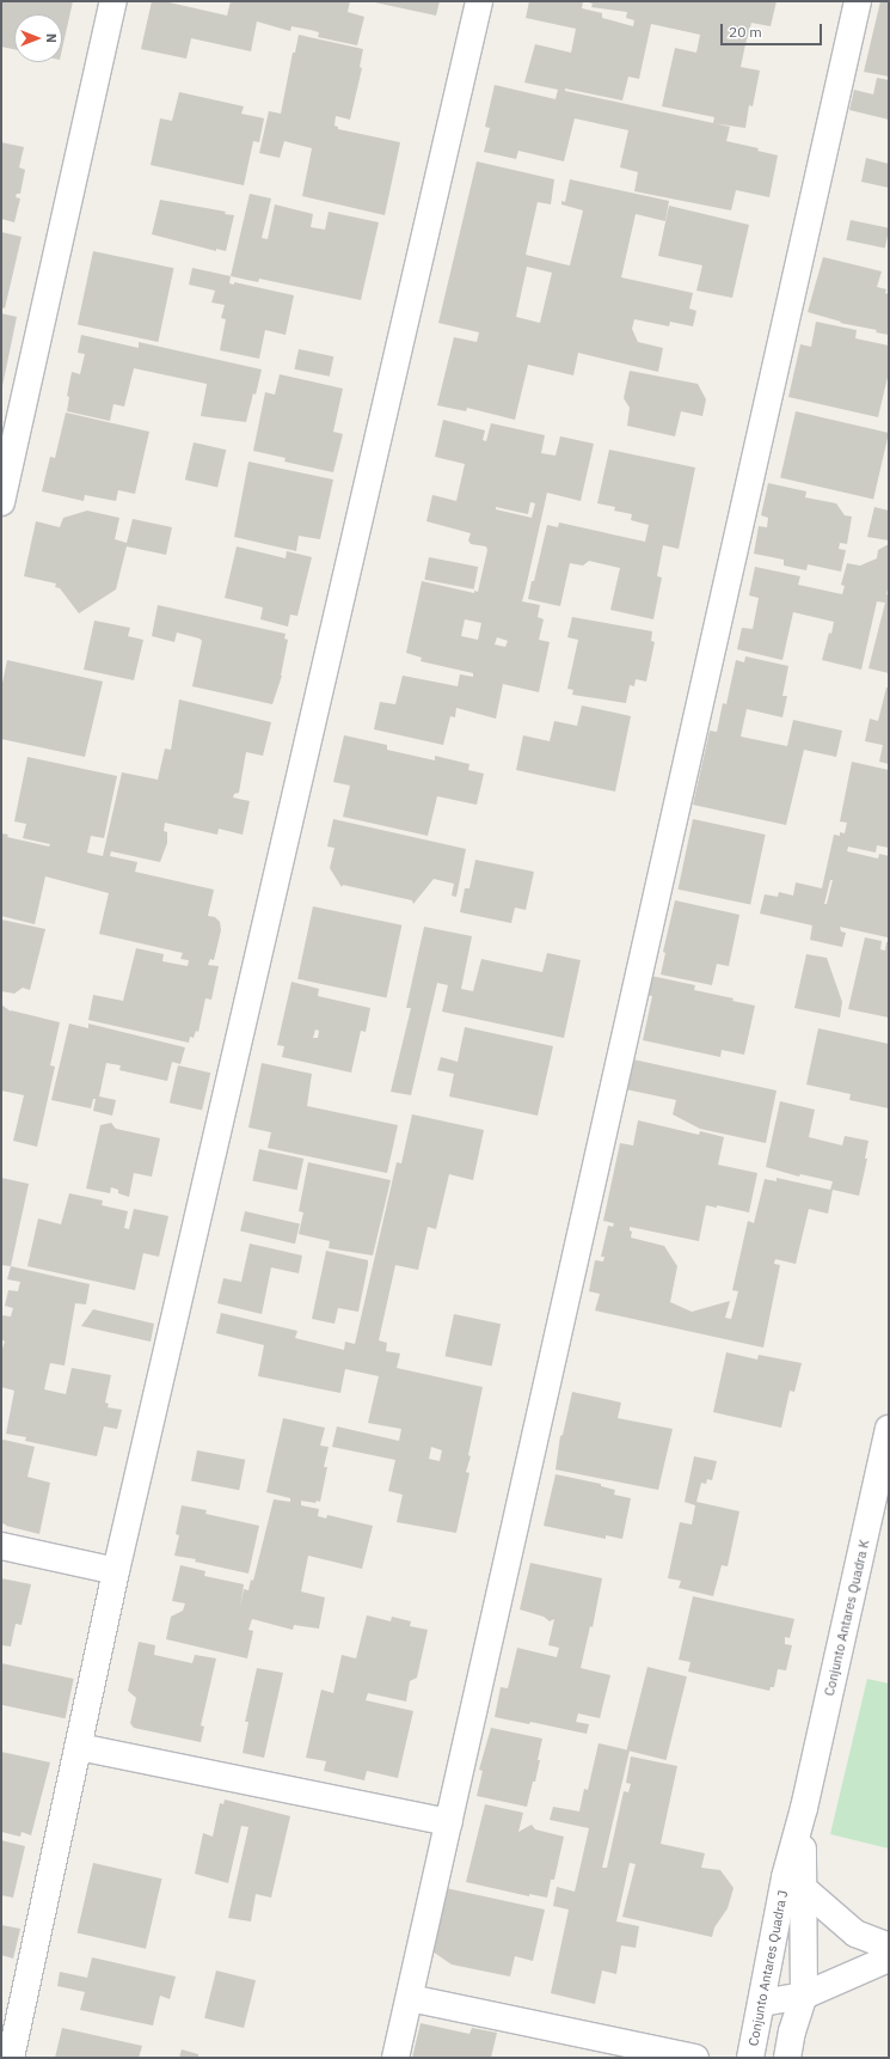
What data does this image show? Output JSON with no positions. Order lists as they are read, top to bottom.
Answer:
{
  "streets": {
    "street": ["Conjunto Antares Quadra K", "Conjunto Antares Quadra J"]
  },
  "crossings": [
    ["Conjunto Antares Quadra K", "Conjunto Antares Quadra J"]
  ],
  "scale_bar": "20 m",
  "north": "right"
}
